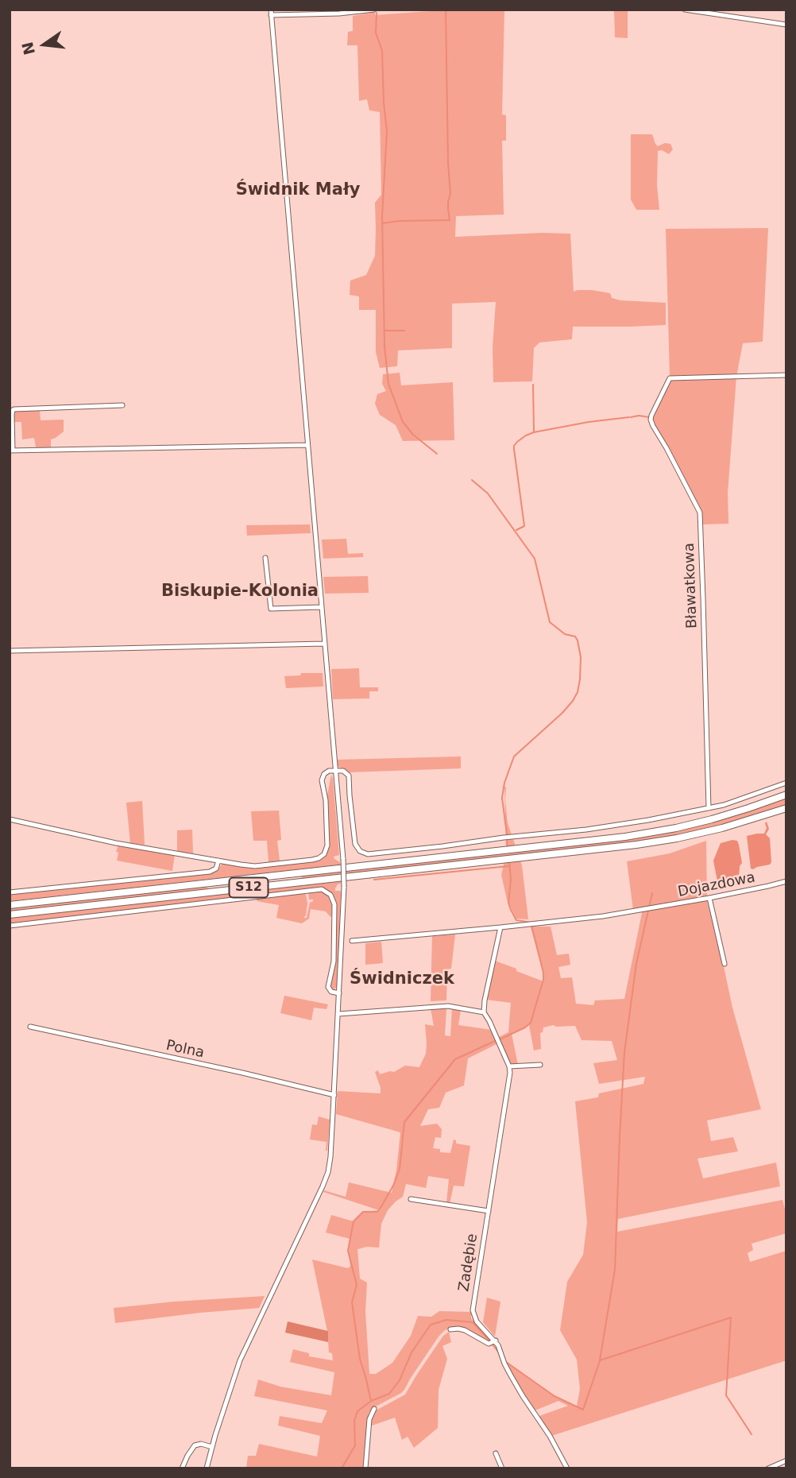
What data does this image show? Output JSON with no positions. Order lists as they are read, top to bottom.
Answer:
{
  "streets": {
    "highway": ["S12"],
    "street": [
      "Bławatkowa",
      "Dojazdowa",
      "Polna",
      "Zadębie"
    ]
  },
  "districts": ["Świdnik Mały", "Biskupie-Kolonia", "Świdniczek"],
  "north": "left"
}
